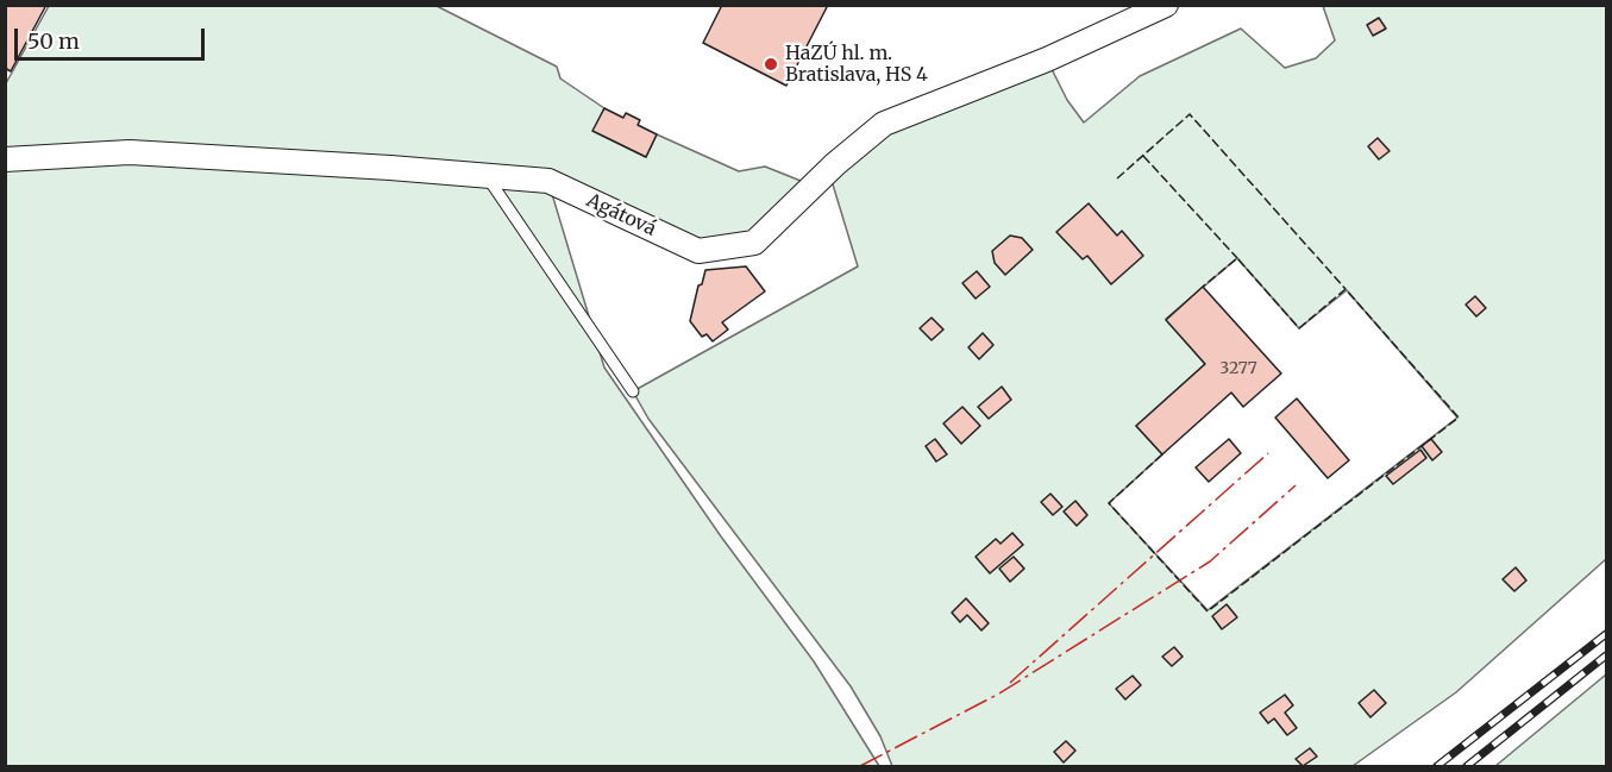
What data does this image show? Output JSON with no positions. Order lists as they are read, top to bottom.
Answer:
{
  "streets": {
    "street": ["Agátová"]
  },
  "places": ["HaZÚ hl. m. Bratislava, HS 4"],
  "house_numbers": ["3277"],
  "scale_bar": "50 m"
}
